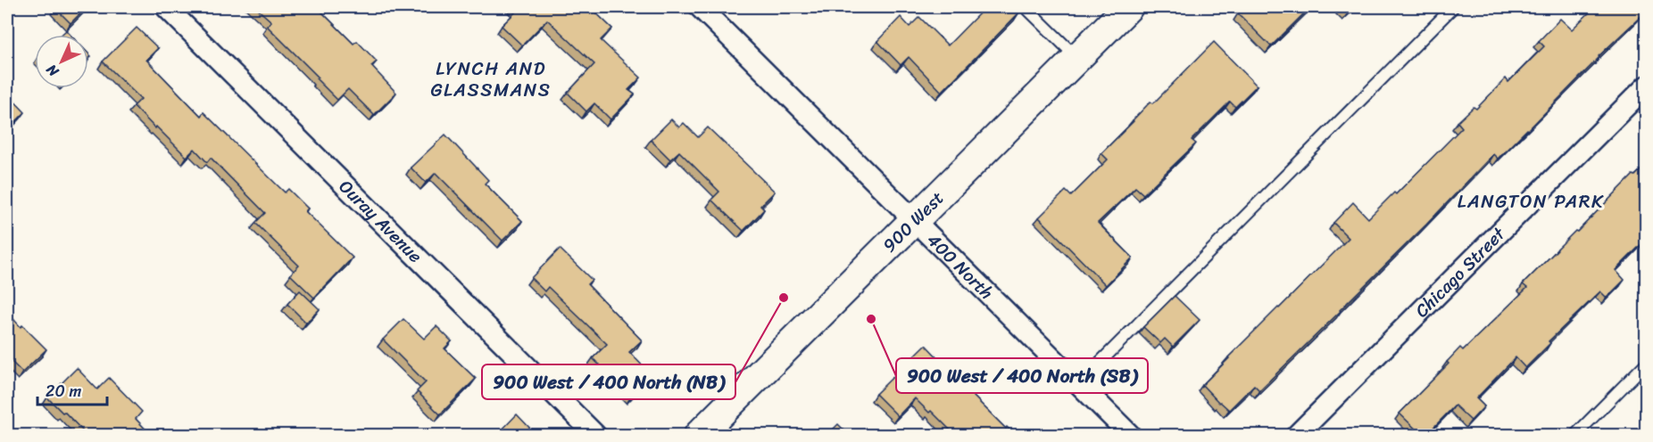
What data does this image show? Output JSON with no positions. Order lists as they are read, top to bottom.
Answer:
{
  "streets": {
    "main road": ["900 West"],
    "street": ["Ouray Avenue", "400 North", "Chicago Street"]
  },
  "crossings": [
    ["900 West", "400 North"]
  ],
  "districts": ["LYNCH AND GLASSMANS", "LANGTON PARK"],
  "places": ["900 West / 400 North (NB)", "900 West / 400 North (SB)"],
  "scale_bar": "20 m",
  "north": "bottom left"
}
